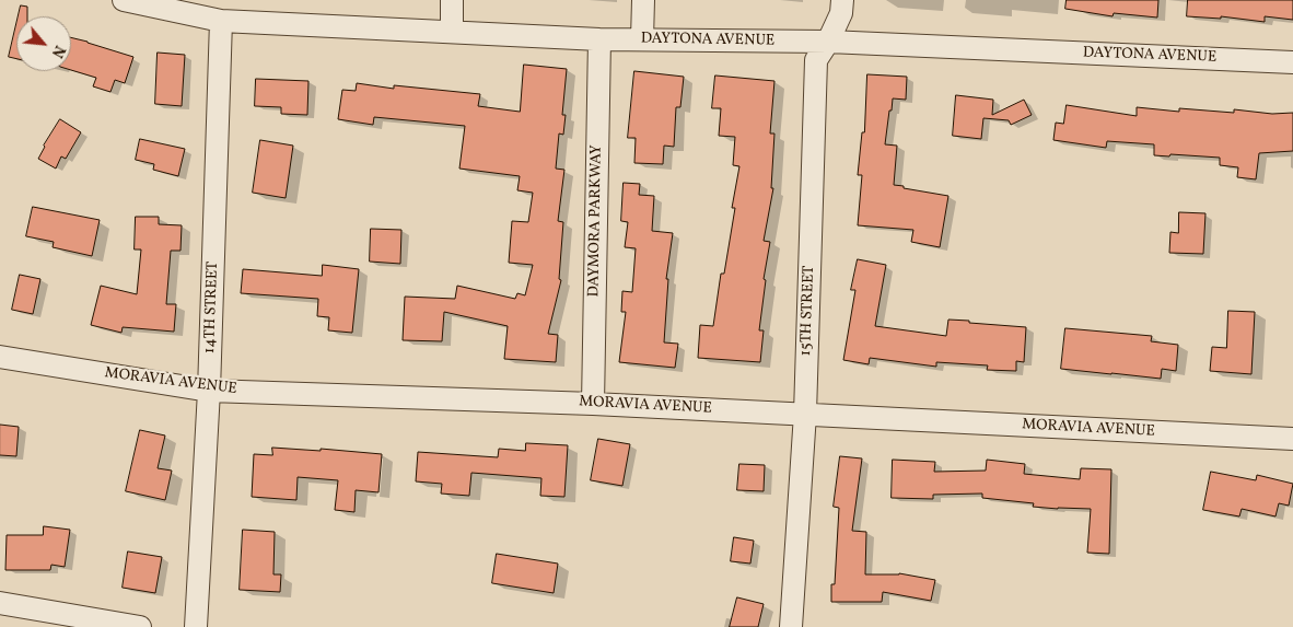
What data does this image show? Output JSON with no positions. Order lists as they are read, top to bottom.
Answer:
{
  "streets": {
    "street": [
      "DAYTONA AVENUE",
      "DAYMORA PARKWAY",
      "14TH STREET",
      "15TH STREET",
      "MORAVIA AVENUE"
    ]
  },
  "crossings": [
    ["DAYTONA AVENUE", "DAYMORA PARKWAY"],
    ["DAYTONA AVENUE", "14TH STREET"],
    ["DAYTONA AVENUE", "15TH STREET"],
    ["DAYMORA PARKWAY", "MORAVIA AVENUE"],
    ["14TH STREET", "MORAVIA AVENUE"],
    ["15TH STREET", "MORAVIA AVENUE"]
  ],
  "north": "bottom right"
}
